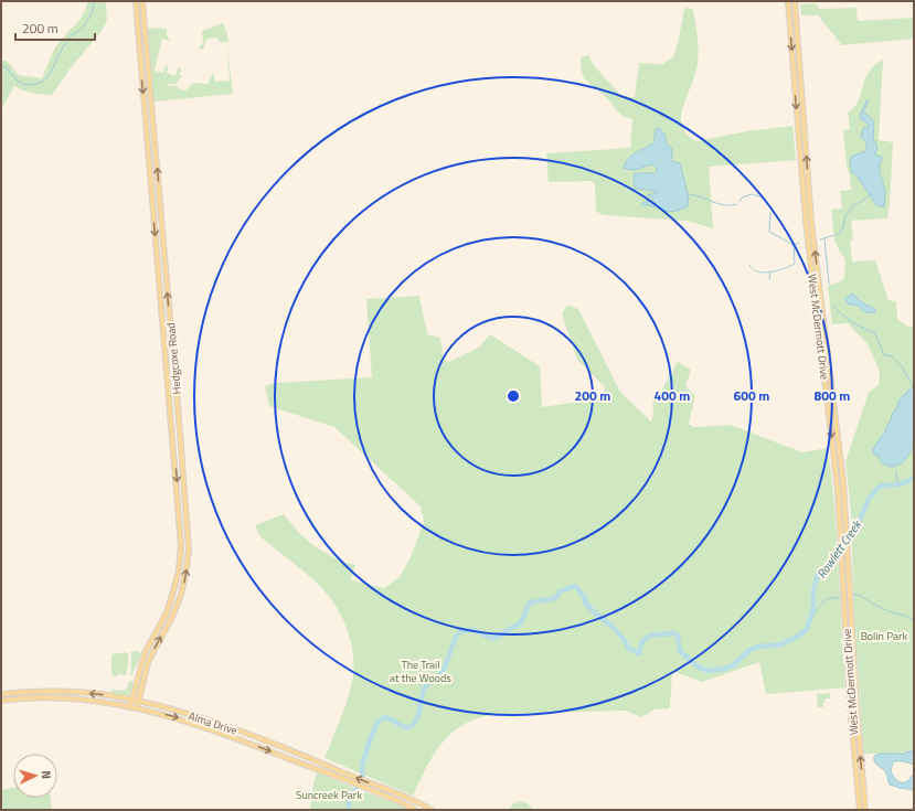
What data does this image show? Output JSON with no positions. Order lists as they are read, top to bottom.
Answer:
{
  "streets": {
    "main road": ["West McDermott Drive", "Hedgcoxe Road", "Alma Drive"]
  },
  "crossings": [
    ["Hedgcoxe Road", "Alma Drive"]
  ],
  "water": ["Rowlett Creek"],
  "parks": ["Bolin Park", "The Trail at the Woods", "Suncreek Park"],
  "scale_bar": "200 m",
  "north": "right",
  "rings": [
    "200 m",
    "400 m",
    "600 m",
    "800 m"
  ]
}
